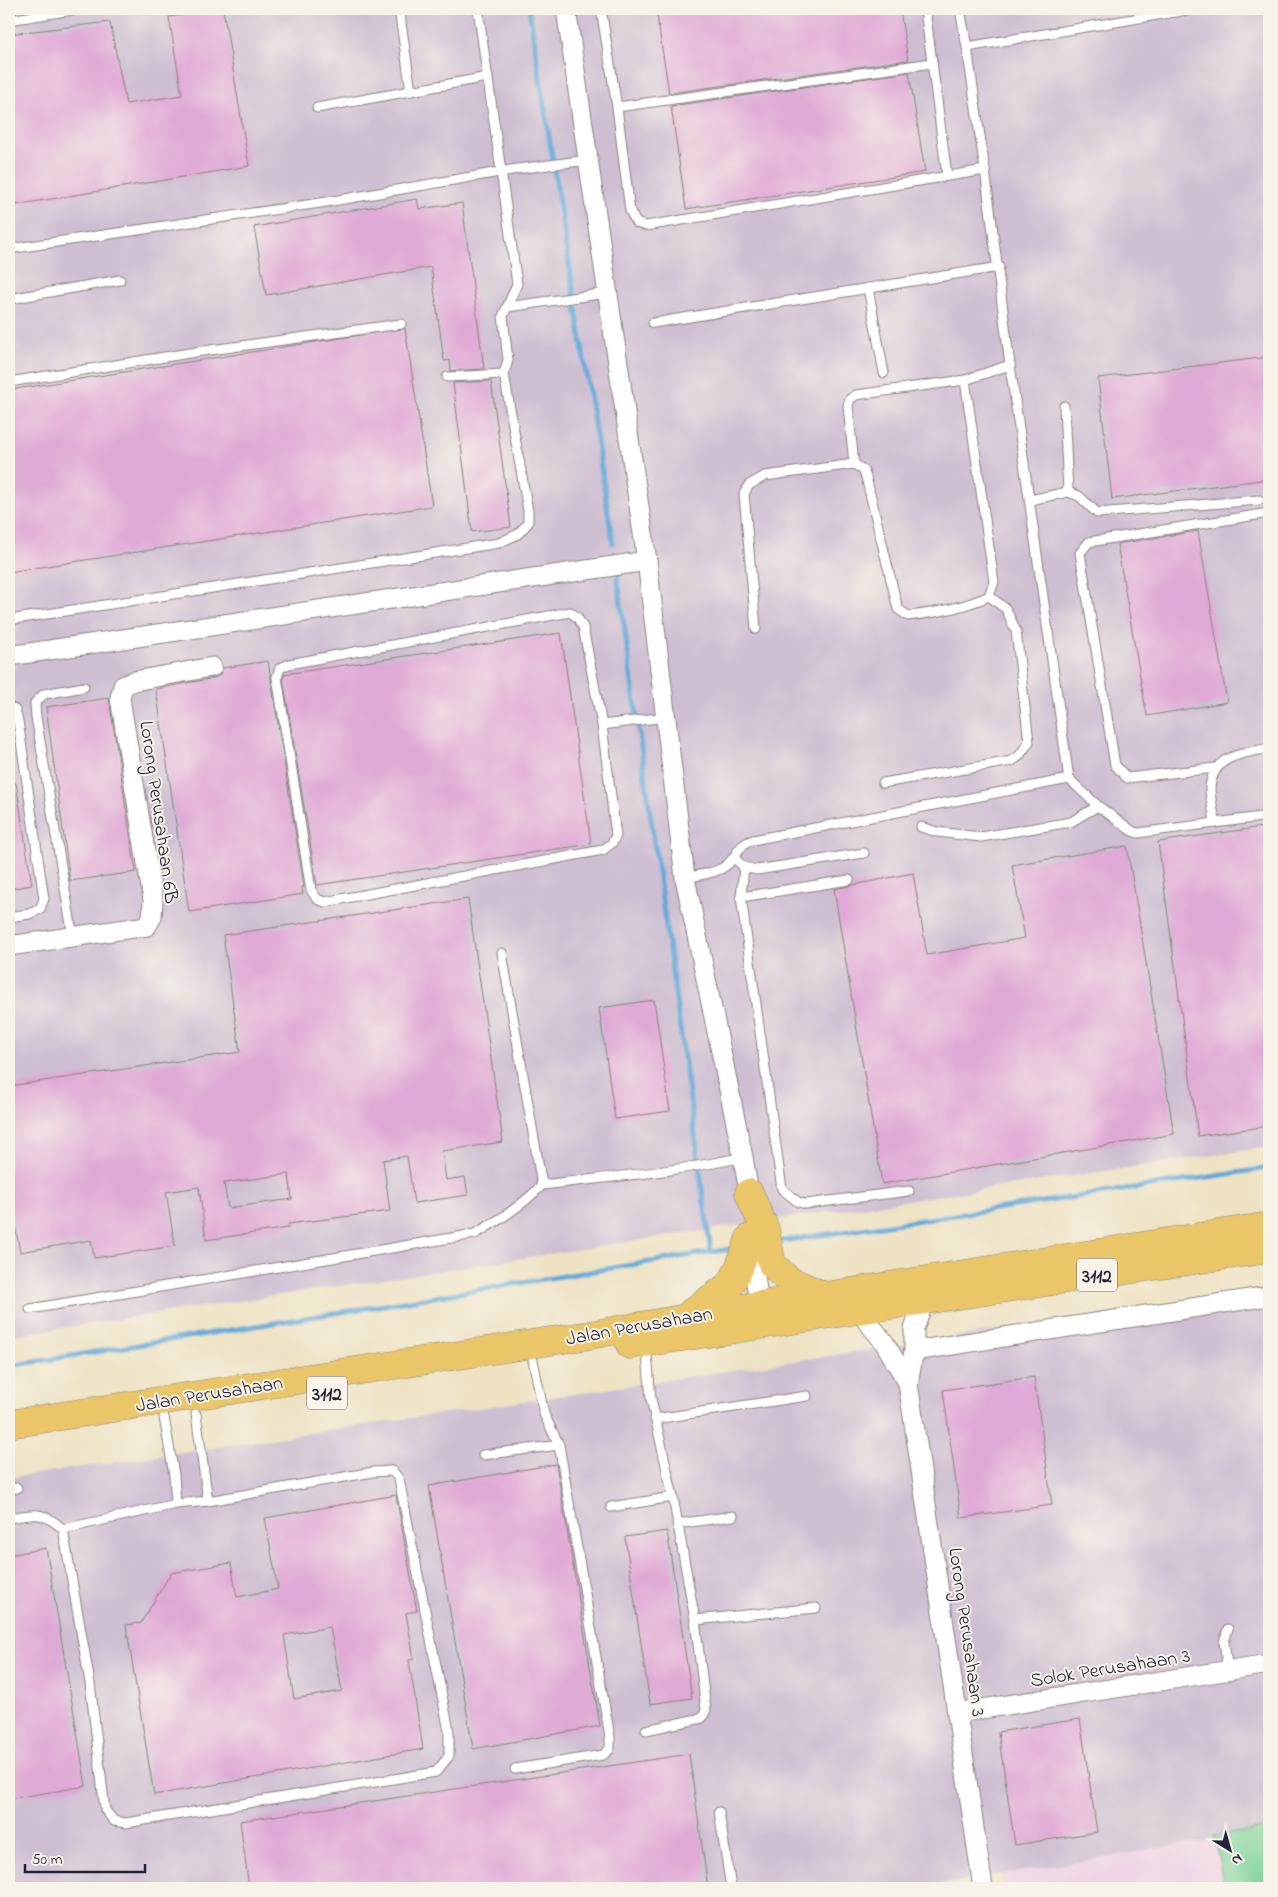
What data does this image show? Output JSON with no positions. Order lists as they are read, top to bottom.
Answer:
{
  "streets": {
    "main road": ["3112", "Jalan Perusahaan"],
    "street": ["Lorong Perusahaan 6B", "Lorong Perusahaan 3", "Solok Perusahaan 3"]
  },
  "crossings": [
    ["Jalan Perusahaan", "Lorong Perusahaan 3"],
    ["Lorong Perusahaan 3", "Solok Perusahaan 3"]
  ],
  "scale_bar": "50 m",
  "north": "bottom right"
}
